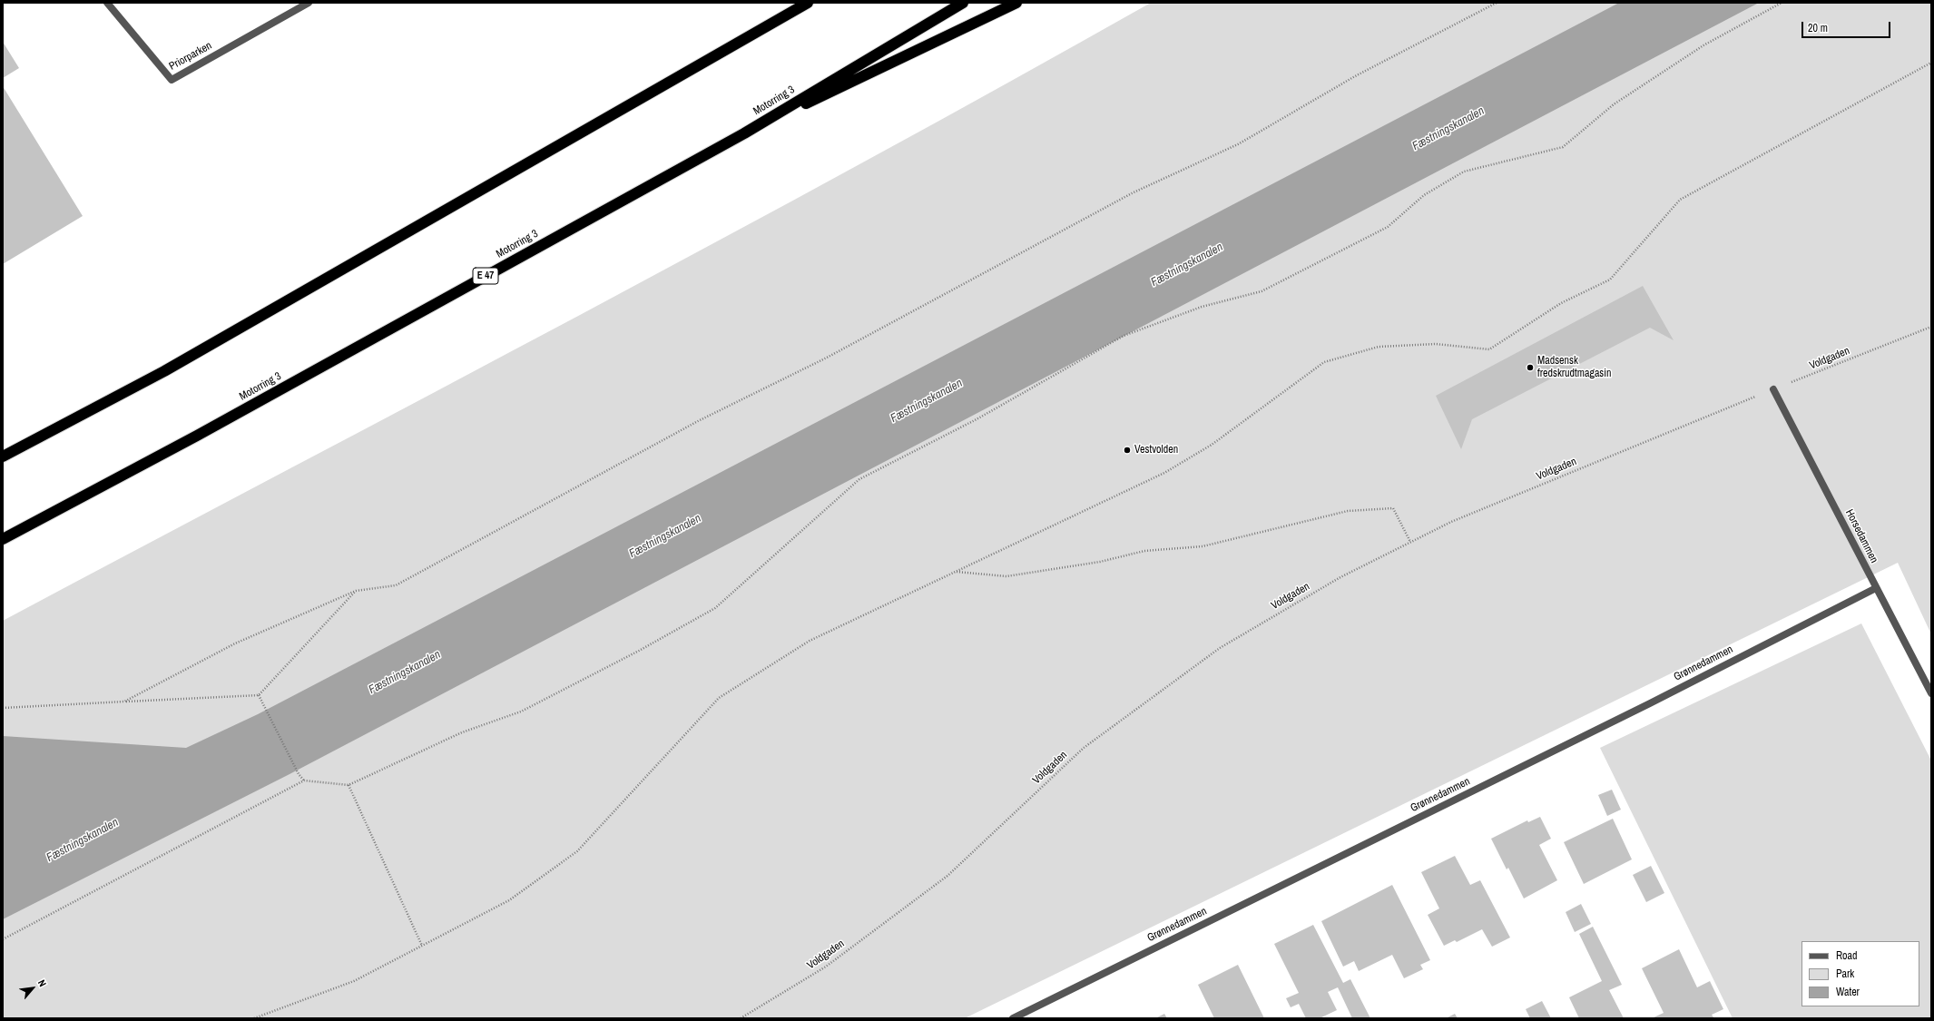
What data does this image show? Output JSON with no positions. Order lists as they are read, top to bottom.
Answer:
{
  "streets": {
    "highway": ["Motorring 3", "E 47"],
    "street": ["Priorparken", "Horsedammen", "Grønnedammen"],
    "path": ["Voldgaden"]
  },
  "crossings": [
    ["Voldgaden", "Horsedammen"],
    ["Horsedammen", "Grønnedammen"]
  ],
  "water": ["Fæstningskanalen"],
  "places": ["Madsensk fredskrudtmagasin", "Vestvolden"],
  "legend": ["Road", "Park", "Water"],
  "scale_bar": "20 m",
  "north": "top right"
}
